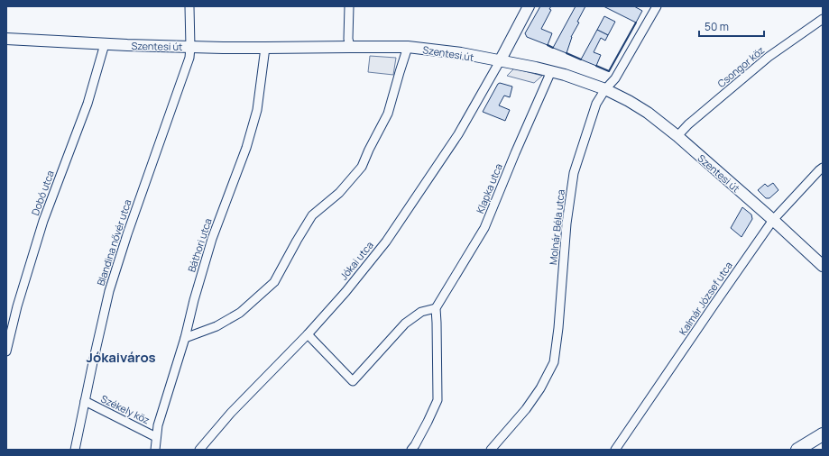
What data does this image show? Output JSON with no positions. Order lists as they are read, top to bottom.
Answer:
{
  "streets": {
    "street": [
      "Szentesi út",
      "Csongor köz",
      "Klapka utca",
      "Dobó utca",
      "Molnár Béla utca",
      "Blandina nővér utca",
      "Báthori utca",
      "Jókai utca",
      "Kalmár József utca",
      "Székely köz"
    ]
  },
  "crossings": [
    ["Szentesi út", "Csongor köz"],
    ["Szentesi út", "Klapka utca"],
    ["Szentesi út", "Dobó utca"],
    ["Szentesi út", "Molnár Béla utca"],
    ["Szentesi út", "Blandina nővér utca"],
    ["Szentesi út", "Báthori utca"],
    ["Szentesi út", "Jókai utca"],
    ["Szentesi út", "Kalmár József utca"],
    ["Blandina nővér utca", "Székely köz"],
    ["Báthori utca", "Székely köz"]
  ],
  "districts": ["Jókaiváros"],
  "scale_bar": "50 m"
}
